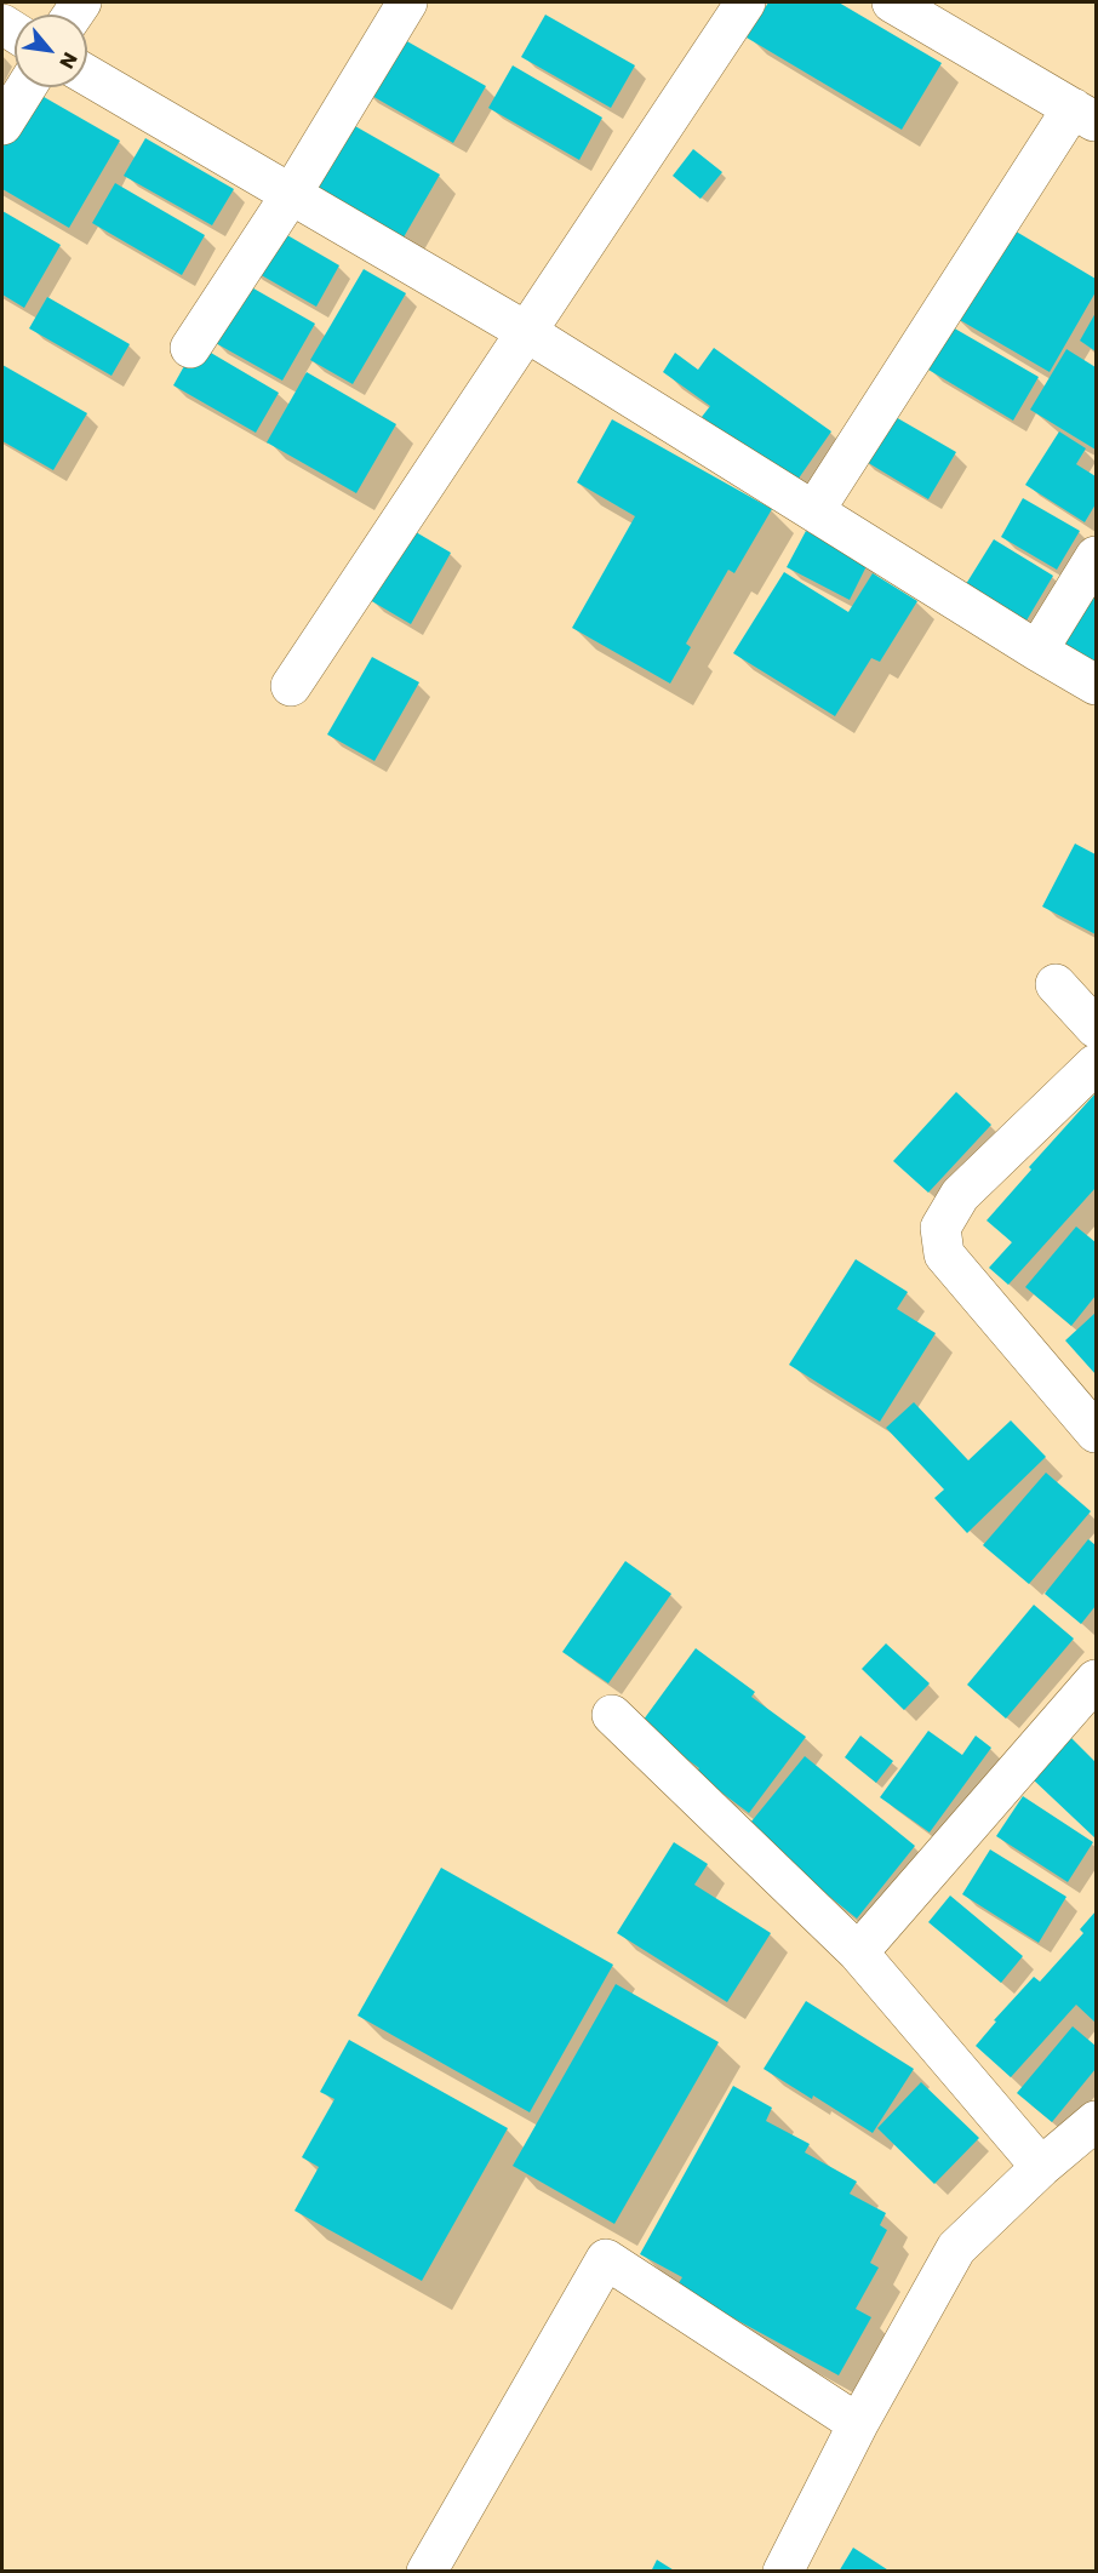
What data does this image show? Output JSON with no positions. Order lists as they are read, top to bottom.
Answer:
{
  "north": "bottom right"
}
